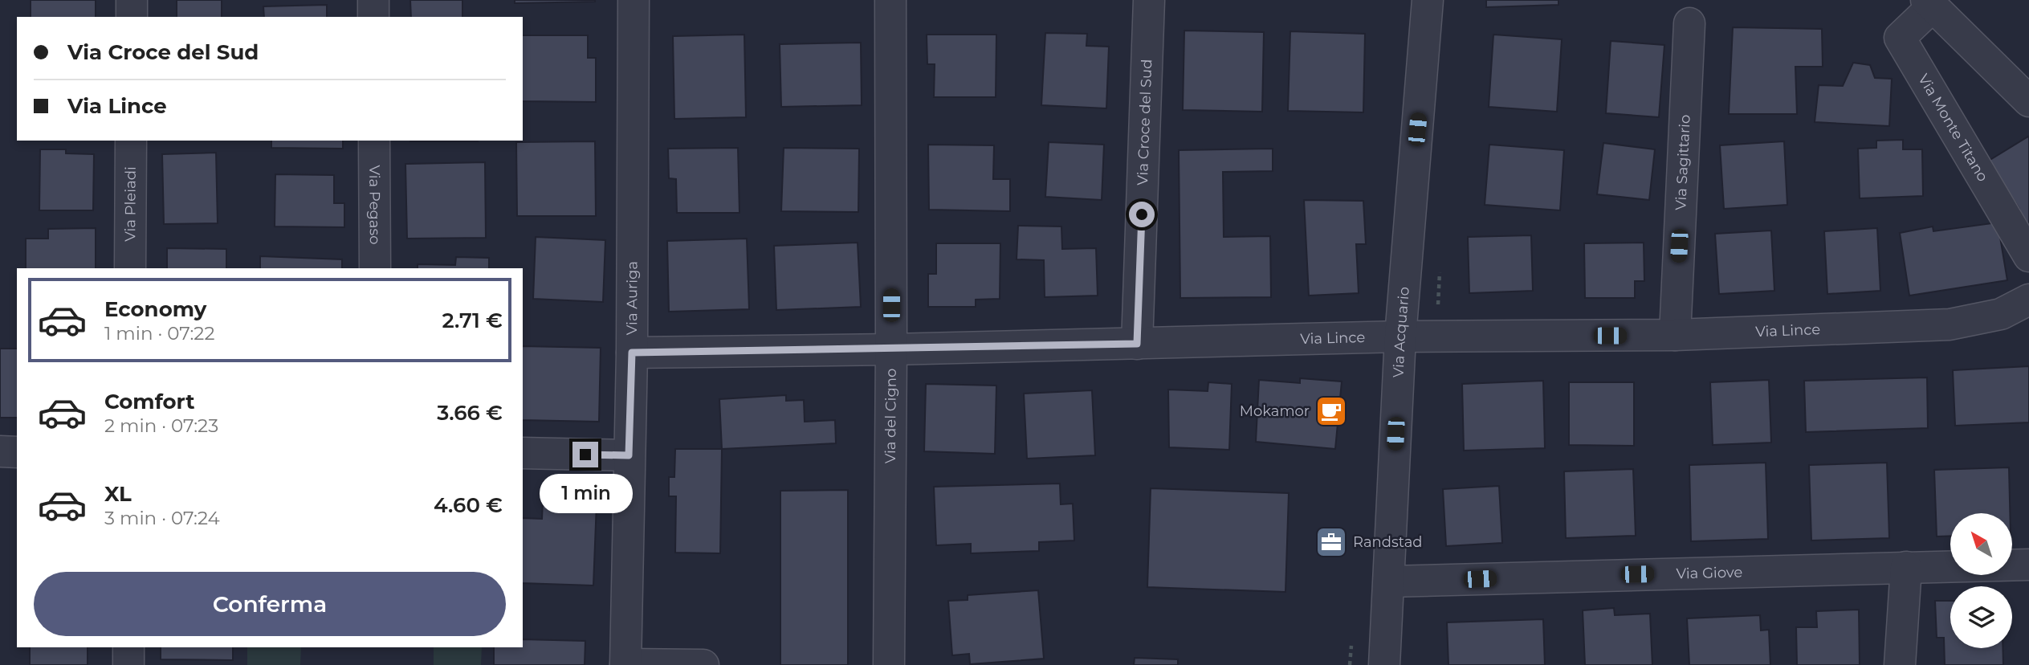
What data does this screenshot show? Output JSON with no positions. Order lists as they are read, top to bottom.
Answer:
{
  "streets": {
    "street": [
      "Via Croce del Sud",
      "Via Monte Titano",
      "Via Sagittario",
      "Via Pleiadi",
      "Via Pegaso",
      "Via Auriga",
      "Via Lince",
      "Via Acquario",
      "Via del Cigno",
      "Via Giove"
    ]
  },
  "crossings": [
    ["Via Croce del Sud", "Via Lince"],
    ["Via Sagittario", "Via Lince"],
    ["Via Auriga", "Via Lince"],
    ["Via Lince", "Via Acquario"],
    ["Via Lince", "Via del Cigno"],
    ["Via Acquario", "Via Giove"]
  ],
  "places": {
    "cafe": ["Mokamor"],
    "office": ["Randstad"]
  },
  "north": "top left",
  "page": {
    "banner": ["Via Croce del Sud", "Via Lince"],
    "list": [
      {
        "name": "Economy",
        "note": "1 min · 07:22",
        "value": "2.71 €"
      },
      {
        "name": "Comfort",
        "note": "2 min · 07:23",
        "value": "3.66 €"
      },
      {
        "name": "XL",
        "note": "3 min · 07:24",
        "value": "4.60 €"
      }
    ],
    "bubble": "1 min",
    "buttons": "Conferma"
  }
}
